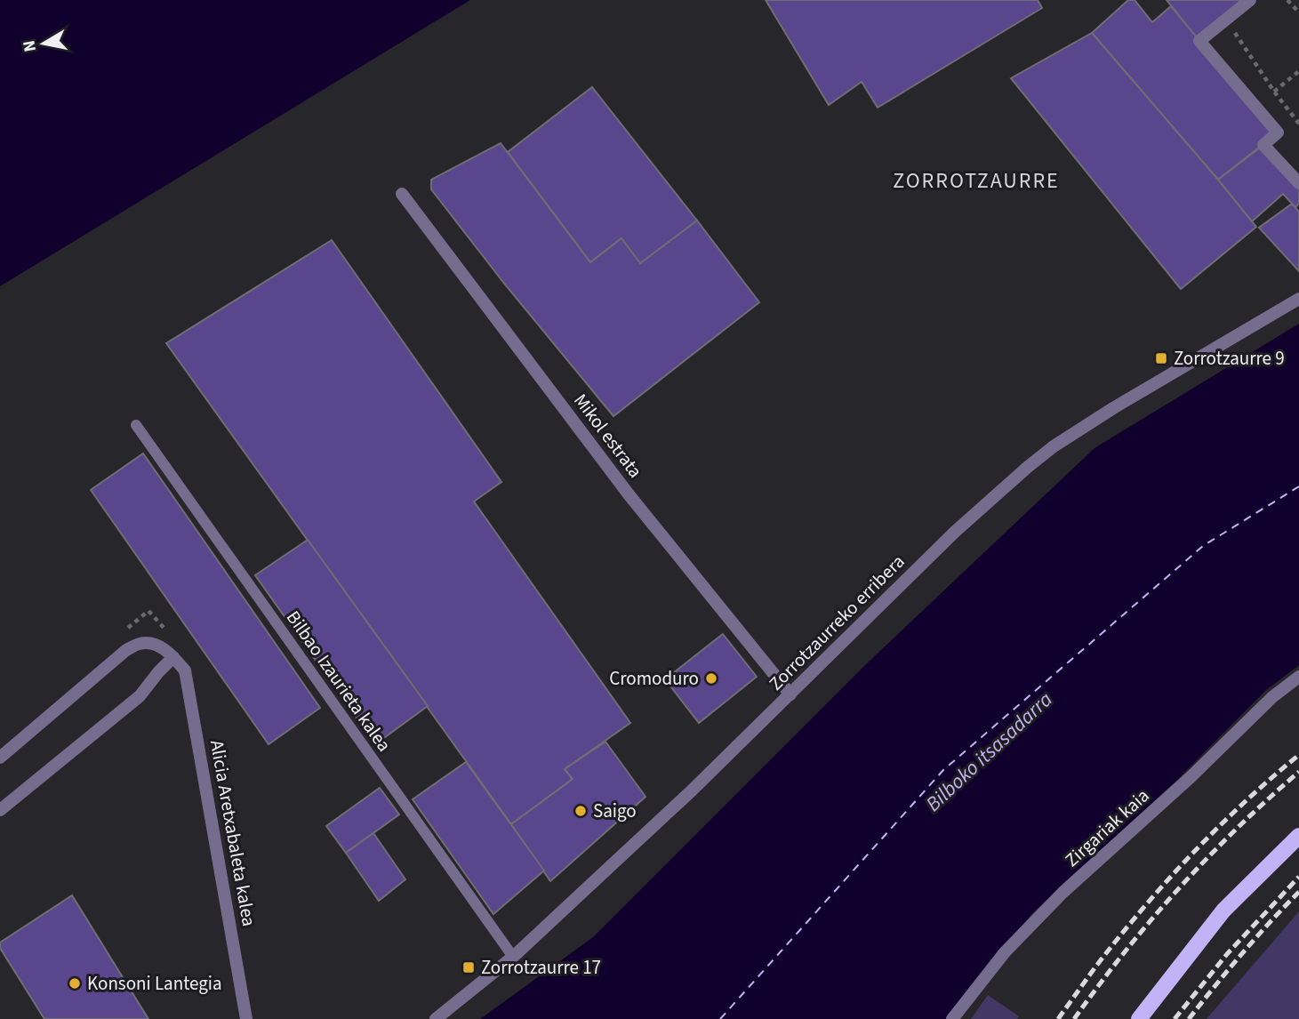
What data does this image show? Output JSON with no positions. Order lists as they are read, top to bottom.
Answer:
{
  "streets": {
    "street": [
      "Mikol estrata",
      "Zorrotzaurreko erribera",
      "Zirgariak kaia",
      "Alicia Aretxabaleta kalea"
    ],
    "lane": ["Bilbao Izaurieta kalea"]
  },
  "crossings": [
    ["Mikol estrata", "Zorrotzaurreko erribera"],
    ["Zorrotzaurreko erribera", "Bilbao Izaurieta kalea"]
  ],
  "districts": ["ZORROTZAURRE"],
  "water": ["Bilboko itsasadarra"],
  "places": {
    "transit": ["Zorrotzaurre 9", "Zorrotzaurre 17"],
    "other": ["Cromoduro", "Saigo", "Konsoni Lantegia"]
  },
  "north": "left"
}
